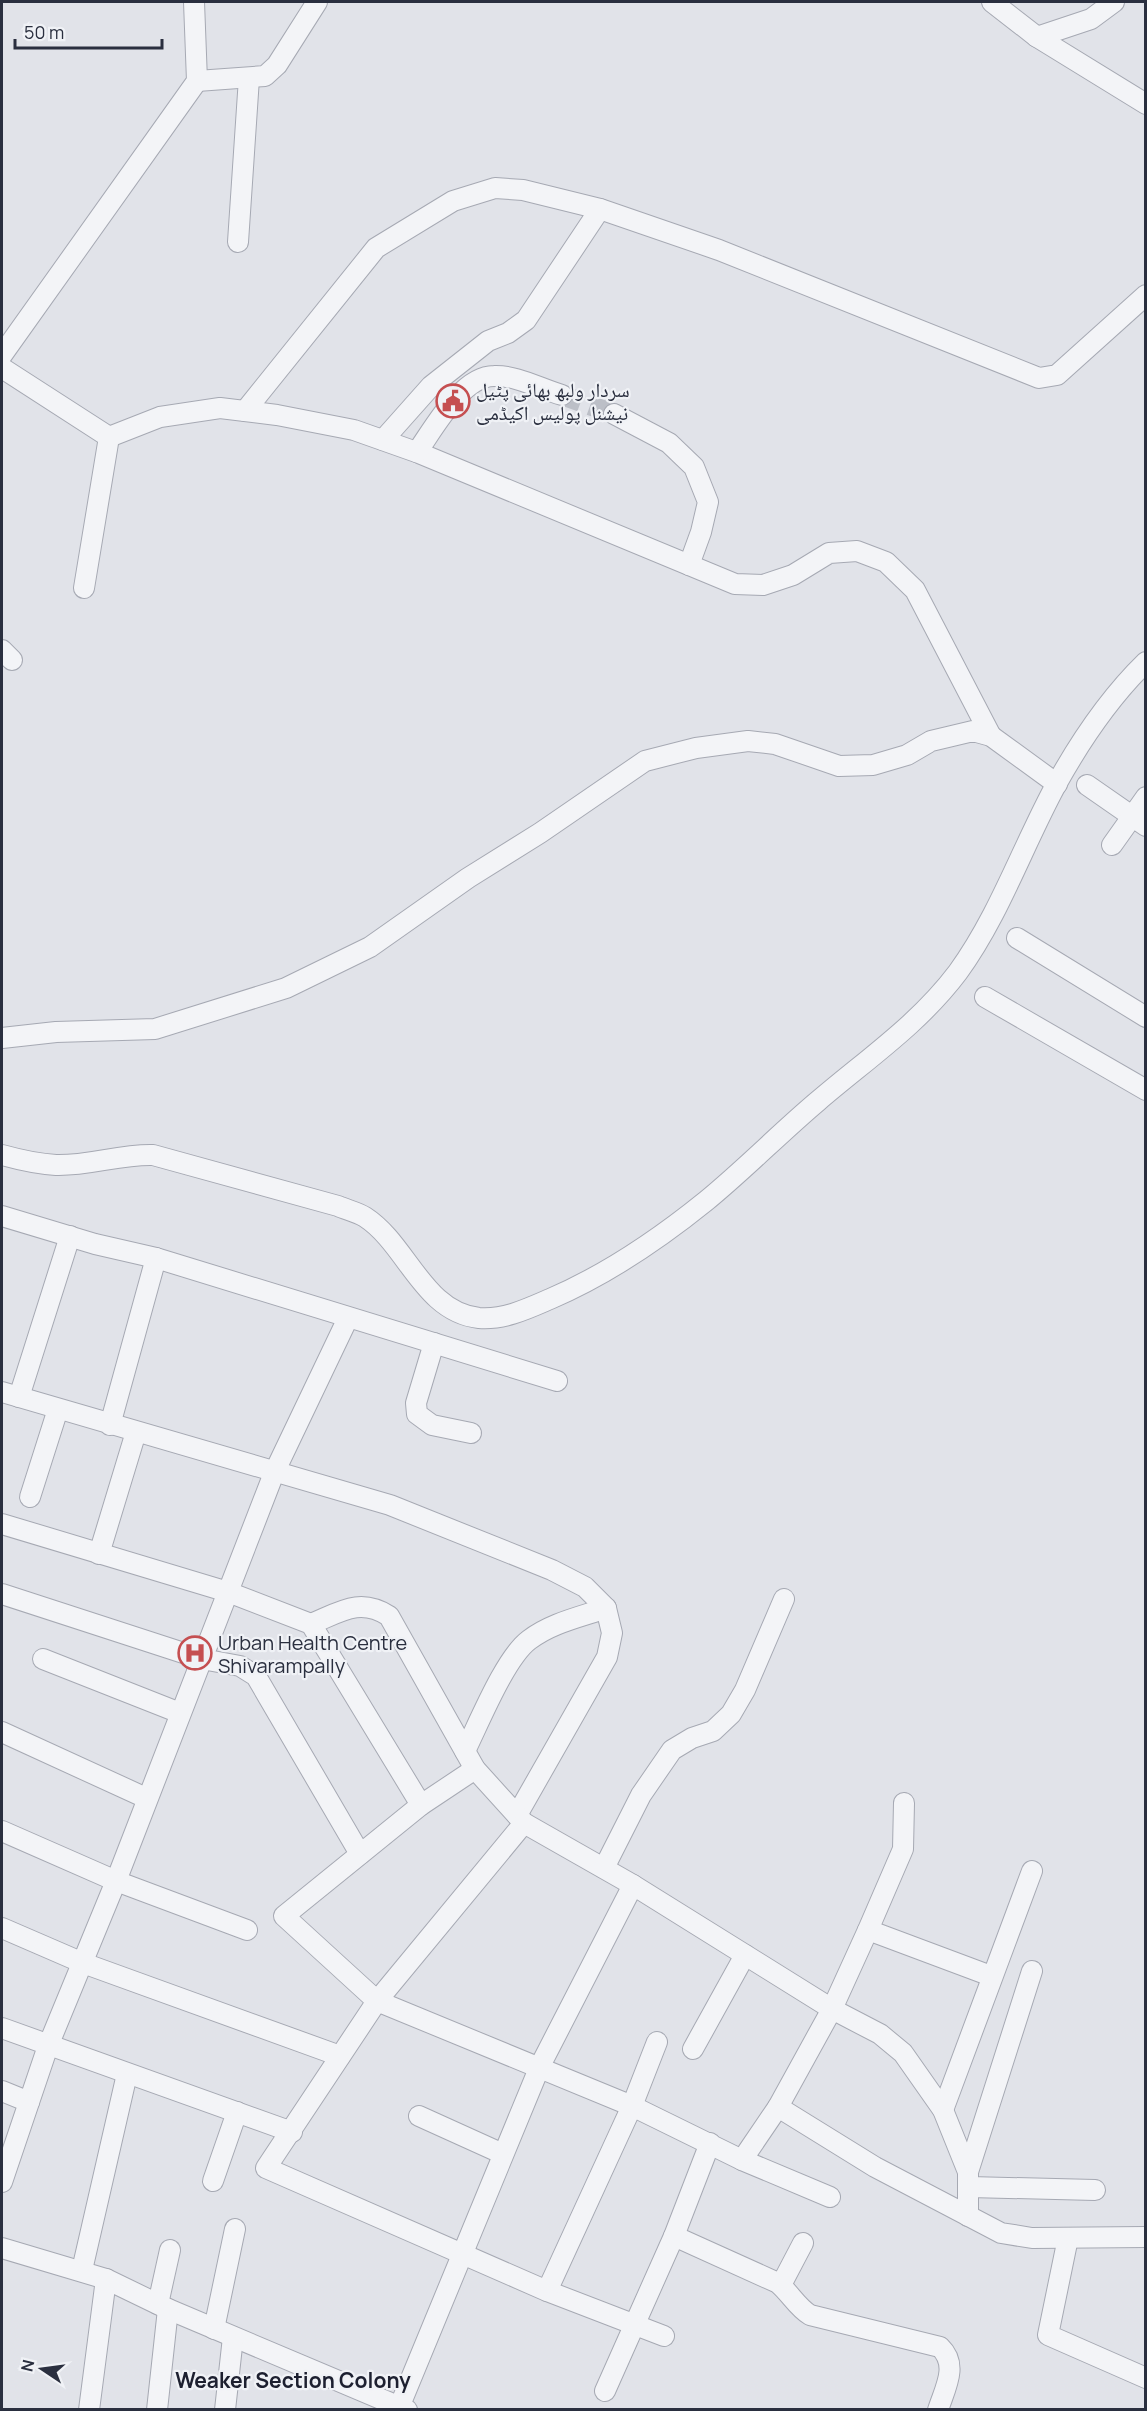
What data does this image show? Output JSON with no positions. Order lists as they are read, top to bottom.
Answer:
{
  "districts": ["Weaker Section Colony"],
  "places": {
    "public building": ["سردار ولبھ بھائی پٹیل نیشنل پولیس اکیڈمی"],
    "hospital": ["Urban Health Centre Shivarampally"]
  },
  "scale_bar": "50 m",
  "north": "left"
}
